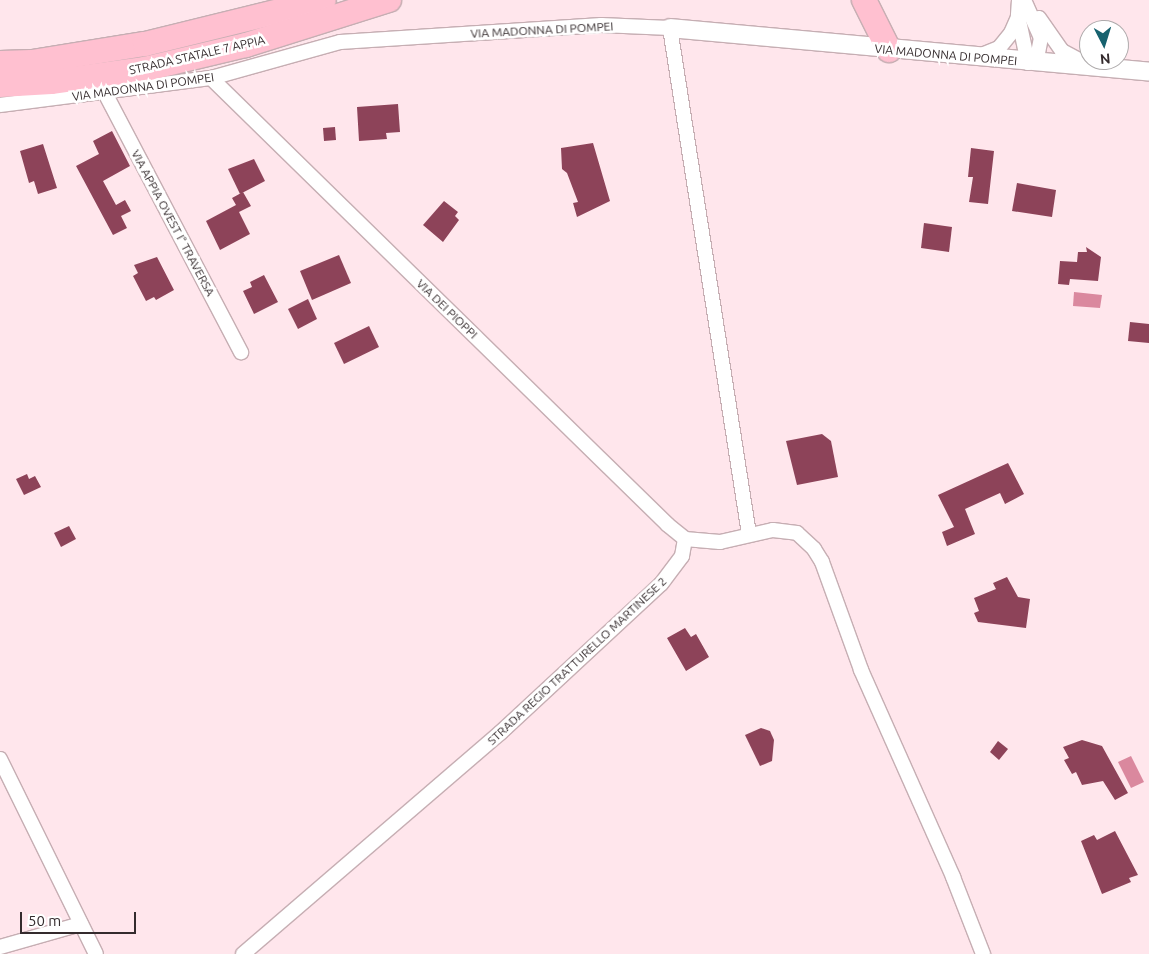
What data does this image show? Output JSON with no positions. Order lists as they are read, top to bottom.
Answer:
{
  "streets": {
    "highway": ["STRADA STATALE 7 APPIA"],
    "street": [
      "VIA MADONNA DI POMPEI",
      "VIA APPIA OVEST I° TRAVERSA",
      "VIA DEI PIOPPI",
      "STRADA REGIO TRATTURELLO MARTINESE 2"
    ]
  },
  "crossings": [
    ["VIA MADONNA DI POMPEI", "VIA APPIA OVEST I° TRAVERSA"],
    ["VIA MADONNA DI POMPEI", "VIA DEI PIOPPI"],
    ["VIA DEI PIOPPI", "STRADA REGIO TRATTURELLO MARTINESE 2"]
  ],
  "scale_bar": "50 m",
  "north": "bottom"
}
